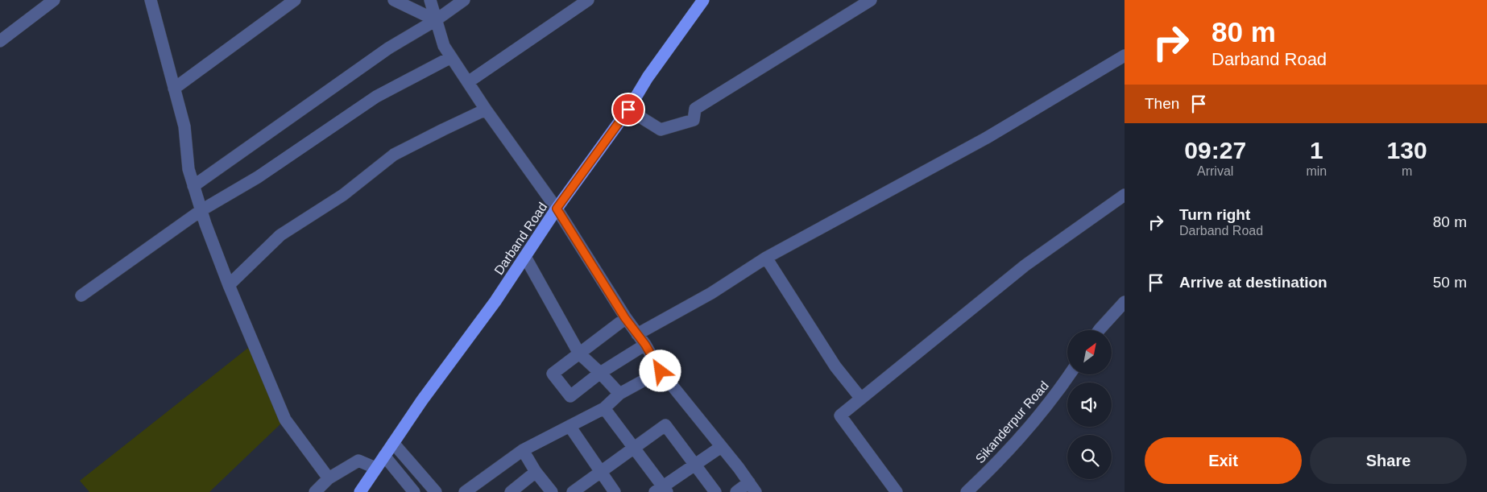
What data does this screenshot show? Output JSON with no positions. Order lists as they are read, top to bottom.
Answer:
{
  "streets": {
    "main road": ["Darband Road"],
    "street": ["Sikanderpur Road"]
  },
  "north": "top right",
  "page": {
    "turn": ["80 m", "Darband Road"],
    "then": "Then",
    "eta": [
      "09:27",
      "Arrival",
      "1",
      "min",
      "130",
      "m"
    ],
    "list": [
      {
        "name": "Turn right",
        "note": "Darband Road",
        "value": "80 m"
      },
      {
        "name": "Arrive at destination",
        "value": "50 m"
      }
    ],
    "buttons": ["Exit", "Share"]
  }
}
